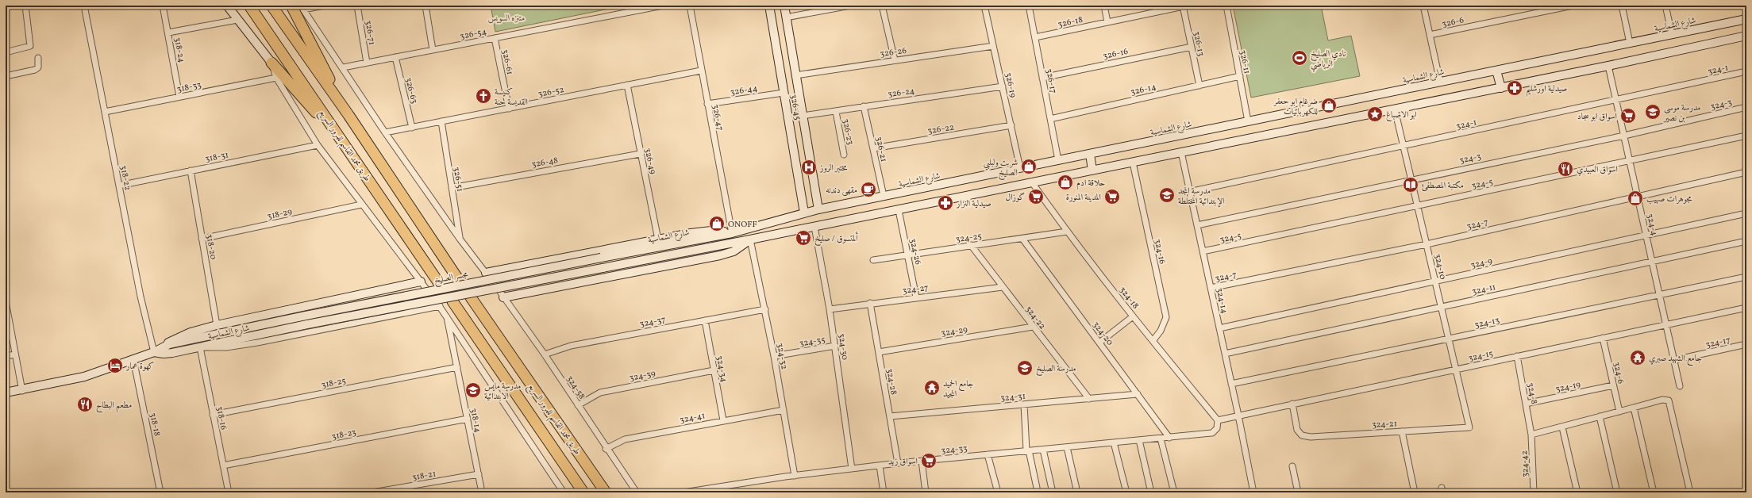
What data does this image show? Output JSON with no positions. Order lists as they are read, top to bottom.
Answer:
{
  "streets": {
    "highway": ["طريق محمد القاسم للمرور السريع"],
    "street": [
      "326-18",
      "326-6",
      "شارع الشماسية",
      "326-71",
      "326-54",
      "326-13",
      "318-24",
      "326-26",
      "326-16",
      "326-61",
      "326-11",
      "324-1",
      "326-17",
      "326-19",
      "318-33",
      "326-14",
      "326-44",
      "326-63",
      "326-52",
      "326-24",
      "324-3",
      "326-45",
      "326-47",
      "326-22",
      "326-23",
      "326-21",
      "318-31",
      "326-49",
      "326-48",
      "318-22",
      "326-51",
      "324-5",
      "318-29",
      "324-7",
      "324-4",
      "324-25",
      "318-20",
      "324-26",
      "324-16",
      "324-9",
      "324-10",
      "مجسر الصليخ",
      "324-27",
      "324-11",
      "324-18",
      "324-14",
      "324-22",
      "324-37",
      "324-13",
      "324-29",
      "324-20",
      "324-35",
      "324-17",
      "324-30",
      "324-15",
      "324-32",
      "324-34",
      "324-6",
      "324-39",
      "324-28",
      "318-25",
      "324-19",
      "324-58",
      "324-8",
      "324-31",
      "324-41",
      "318-16",
      "318-14",
      "324-21",
      "318-18",
      "318-23",
      "324-33",
      "324-42",
      "318-21"
    ]
  },
  "crossings": [
    ["326-18", "326-13"],
    ["326-18", "326-17"],
    ["شارع الشماسية", "326-11"],
    ["شارع الشماسية", "326-17"],
    ["شارع الشماسية", "326-19"],
    ["شارع الشماسية", "326-45"],
    ["شارع الشماسية", "326-47"],
    ["شارع الشماسية", "326-21"],
    ["شارع الشماسية", "318-22"],
    ["شارع الشماسية", "مجسر الصليخ"],
    ["شارع الشماسية", "324-32"],
    ["شارع الشماسية", "318-16"],
    ["شارع الشماسية", "318-18"],
    ["326-71", "326-54"],
    ["326-54", "326-61"],
    ["326-54", "326-63"],
    ["326-13", "326-16"],
    ["326-13", "326-14"],
    ["318-24", "318-33"],
    ["326-26", "326-19"],
    ["326-26", "326-45"],
    ["326-16", "326-17"],
    ["326-61", "326-52"],
    ["326-11", "326-14"],
    ["324-1", "324-4"],
    ["324-1", "324-10"],
    ["324-1", "324-14"],
    ["326-17", "326-14"],
    ["326-19", "326-24"],
    ["326-19", "326-22"],
    ["318-33", "318-22"],
    ["326-44", "326-45"],
    ["326-44", "326-47"],
    ["326-63", "326-52"],
    ["326-52", "326-47"],
    ["326-52", "326-49"],
    ["326-52", "326-51"],
    ["326-24", "326-45"],
    ["326-24", "326-23"],
    ["326-24", "326-21"],
    ["324-3", "324-4"],
    ["324-3", "324-10"],
    ["324-3", "324-14"],
    ["326-22", "326-21"],
    ["318-31", "318-22"],
    ["318-31", "318-20"],
    ["326-49", "326-48"],
    ["326-48", "326-51"],
    ["324-5", "324-4"],
    ["324-5", "324-10"],
    ["324-5", "324-14"],
    ["318-29", "318-20"],
    ["324-7", "324-4"],
    ["324-7", "324-10"],
    ["324-7", "324-14"],
    ["324-4", "324-9"],
    ["324-4", "324-11"],
    ["324-4", "324-13"],
    ["324-4", "324-17"],
    ["324-4", "324-15"],
    ["324-25", "324-26"],
    ["324-25", "324-18"],
    ["324-25", "324-22"],
    ["324-25", "324-20"],
    ["324-26", "324-27"],
    ["324-16", "324-18"],
    ["324-9", "324-10"],
    ["324-9", "324-14"],
    ["324-10", "324-11"],
    ["324-10", "324-13"],
    ["324-10", "324-15"],
    ["324-10", "324-21"],
    ["324-27", "324-22"],
    ["324-27", "324-30"],
    ["324-27", "324-28"],
    ["324-11", "324-14"],
    ["324-18", "324-15"],
    ["324-18", "324-33"],
    ["324-14", "324-13"],
    ["324-14", "324-15"],
    ["324-22", "324-29"],
    ["324-22", "324-31"],
    ["324-37", "324-32"],
    ["324-37", "324-34"],
    ["324-37", "324-58"],
    ["324-29", "324-28"],
    ["324-20", "324-31"],
    ["324-20", "324-33"],
    ["324-35", "324-30"],
    ["324-35", "324-32"],
    ["324-30", "324-33"],
    ["324-15", "324-6"],
    ["324-15", "324-8"],
    ["324-15", "324-21"],
    ["324-15", "324-33"],
    ["324-32", "324-41"],
    ["324-32", "324-33"],
    ["324-34", "324-39"],
    ["324-34", "324-41"],
    ["324-6", "324-19"],
    ["324-39", "324-58"],
    ["324-28", "324-31"],
    ["324-28", "324-33"],
    ["318-25", "318-16"],
    ["318-25", "318-14"],
    ["324-19", "324-8"],
    ["324-58", "324-41"],
    ["324-8", "324-42"],
    ["318-16", "318-23"],
    ["318-14", "318-23"],
    ["318-14", "318-21"]
  ],
  "parks": ["متنزه السويس"],
  "places": {
    "sports": ["نادي الصليخ الرياضي"],
    "pharmacy": ["صيدلية اورشليم", "صيدلية النزار"],
    "church": ["كنيسة القديسة حنة"],
    "shop": [
      "ضرغام ابو حعفر للكهربائيات",
      "شربت ولبلبي الصليخ",
      "حلاقة ادم",
      "مجوهرات صهيب",
      "ONOFF"
    ],
    "school or university": [
      "مدرسة موسى بن نصير",
      "مدرسة المجد الإبتدائية المختلطة",
      "مدرسة الصليخ",
      "مدرسة مايس الابتدائية"
    ],
    "place": ["ابو الاصباغ"],
    "supermarket": [
      "اسواق ابو سجاد",
      "گوزال",
      "المدينة المنورة",
      "ألمتسوق / صليخ",
      "اسواق زيد"
    ],
    "hospital": ["مختبر الروز"],
    "restaurant": ["اسواق العبيدي", "مطعم البطاح"],
    "library": ["مكتبة المصطفئ"],
    "cafe": ["مقهى دندنه"],
    "temple": ["جامع الشهيد صبري", "جامع الحميد المجيد"],
    "hotel": ["كهوة عمار"]
  }
}
